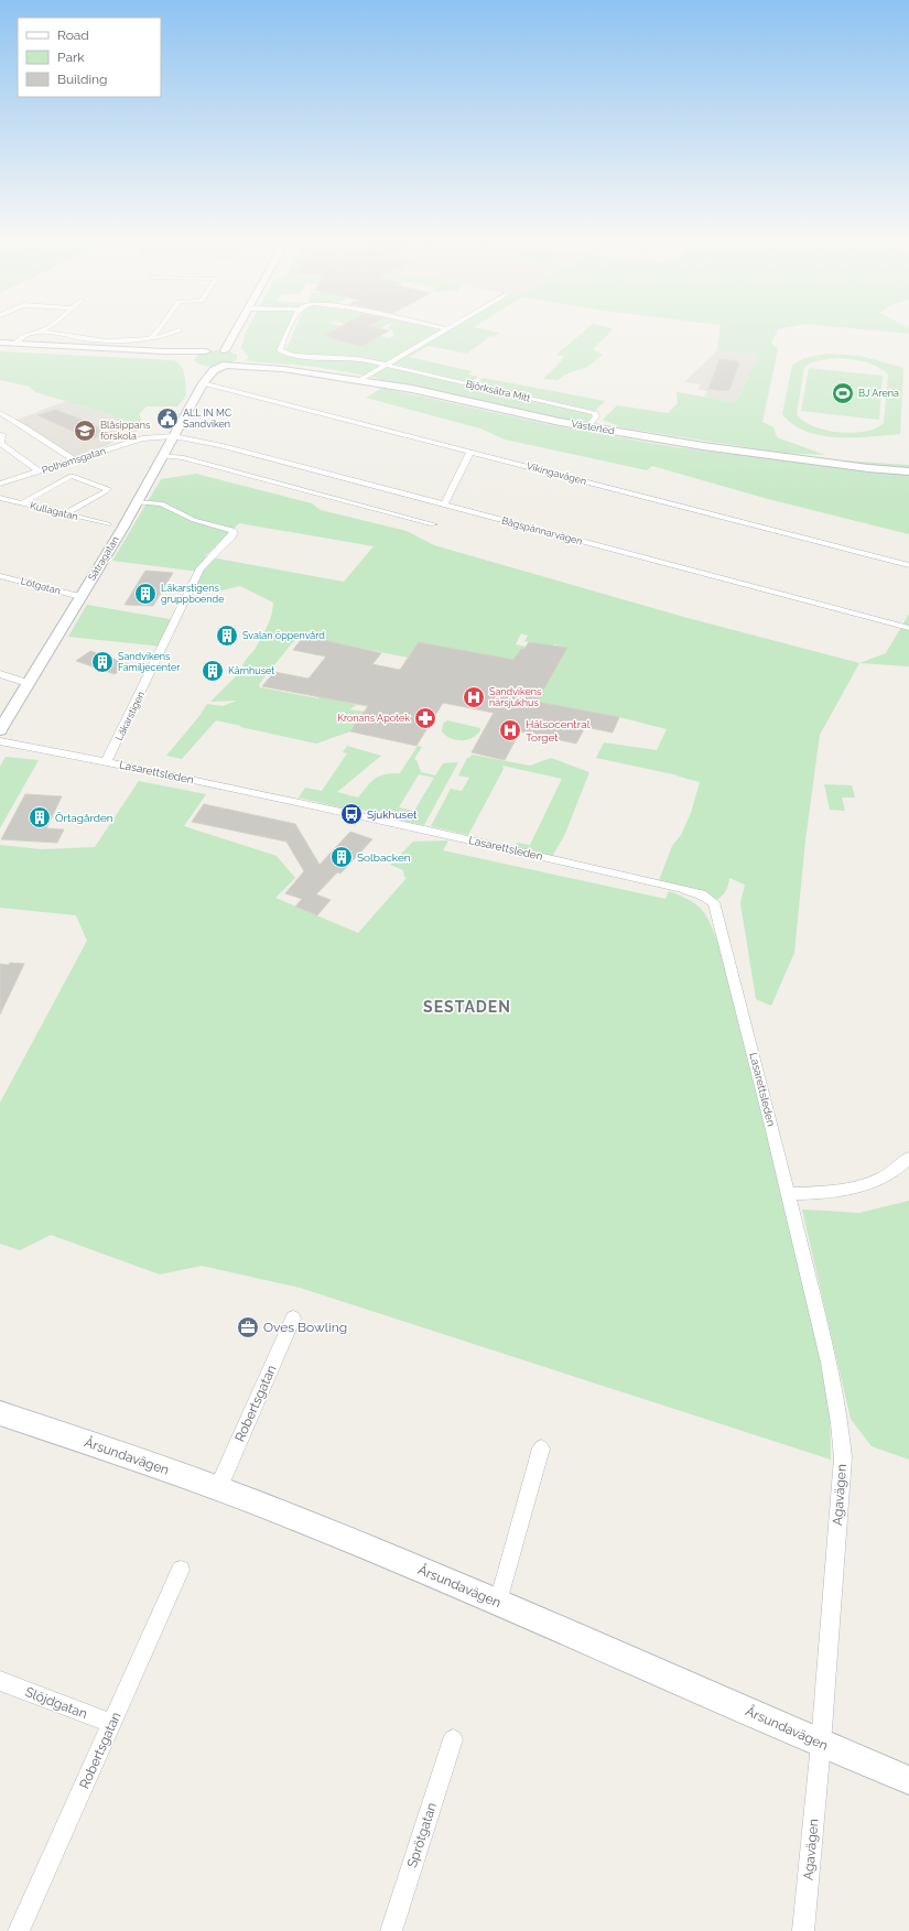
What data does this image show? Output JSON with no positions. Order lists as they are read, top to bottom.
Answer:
{
  "streets": {
    "street": [
      "Björksätra Mitt",
      "Västerled",
      "Polhemsgatan",
      "Vikingavägen",
      "Kullagatan",
      "Bågspännarvägen",
      "Sätragatan",
      "Lötgatan",
      "Läkarstigen",
      "Lasarettsleden",
      "Robertsgatan",
      "Årsundavägen",
      "Agavägen",
      "Slöjdgatan",
      "Sprötgatan"
    ]
  },
  "crossings": [
    ["Björksätra Mitt", "Västerled"],
    ["Västerled", "Sätragatan"],
    ["Polhemsgatan", "Bågspännarvägen"],
    ["Polhemsgatan", "Sätragatan"],
    ["Vikingavägen", "Sätragatan"],
    ["Bågspännarvägen", "Sätragatan"],
    ["Sätragatan", "Lötgatan"],
    ["Sätragatan", "Läkarstigen"],
    ["Läkarstigen", "Lasarettsleden"],
    ["Lasarettsleden", "Agavägen"],
    ["Robertsgatan", "Årsundavägen"],
    ["Robertsgatan", "Slöjdgatan"],
    ["Årsundavägen", "Agavägen"]
  ],
  "districts": ["SESTADEN"],
  "places": {
    "sports": ["BJ Arena"],
    "public building": ["ALL IN MC Sandviken"],
    "school or university": ["Blåsippans förskola"],
    "building": [
      "Läkarstigens gruppboende",
      "Svalan öppenvård",
      "Sandvikens Familjecenter",
      "Kärnhuset",
      "Örtagården",
      "Solbacken"
    ],
    "hospital": ["Sandvikens närsjukhus", "Hälsocentral Torget"],
    "pharmacy": ["Kronans Apotek"],
    "bus stop": ["Sjukhuset"],
    "office": ["Oves Bowling"]
  },
  "legend": ["Road", "Park", "Building"]
}
